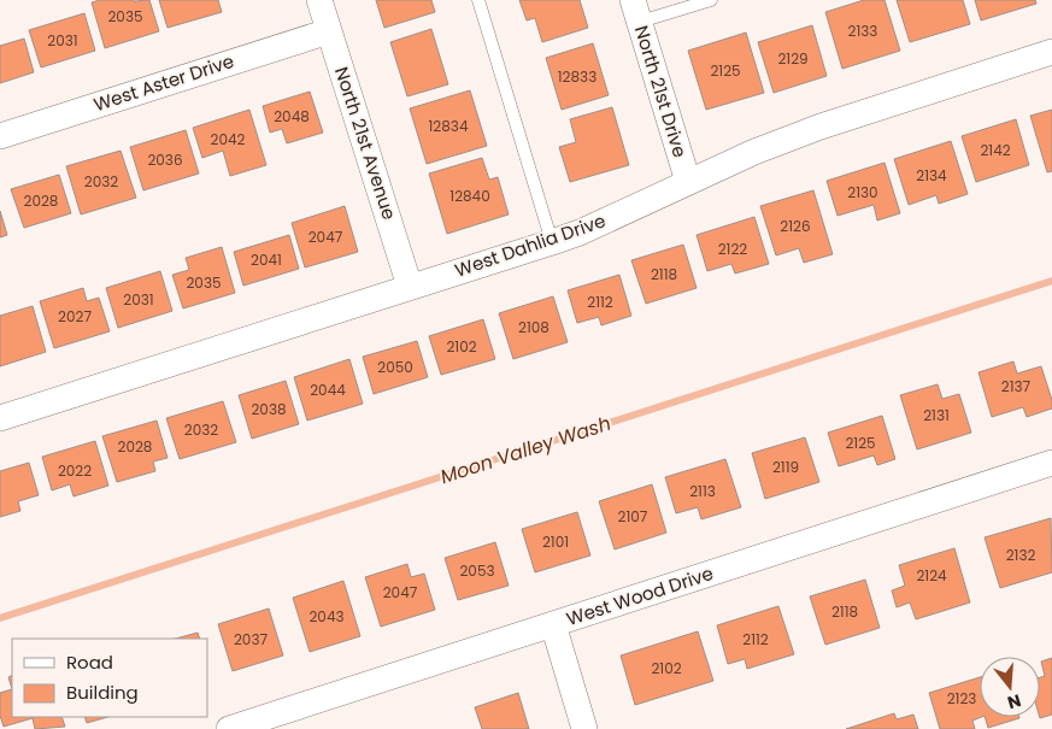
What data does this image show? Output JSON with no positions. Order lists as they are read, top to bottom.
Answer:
{
  "streets": {
    "street": [
      "West Aster Drive",
      "North 21st Drive",
      "North 21st Avenue",
      "West Dahlia Drive",
      "West Wood Drive"
    ]
  },
  "crossings": [
    ["West Aster Drive", "North 21st Avenue"],
    ["North 21st Drive", "West Dahlia Drive"],
    ["North 21st Avenue", "West Dahlia Drive"]
  ],
  "water": ["Moon Valley Wash"],
  "house_numbers": [
    "2035",
    "2133",
    "2031",
    "2129",
    "2125",
    "12833",
    "2048",
    "12834",
    "2042",
    "2142",
    "2036",
    "2134",
    "2032",
    "2130",
    "12840",
    "2028",
    "2126",
    "2047",
    "2122",
    "2041",
    "2118",
    "2035",
    "2031",
    "2112",
    "2027",
    "2108",
    "2102",
    "2050",
    "2137",
    "2044",
    "2038",
    "2131",
    "2032",
    "2125",
    "2028",
    "2119",
    "2022",
    "2113",
    "2107",
    "2101",
    "2132",
    "2053",
    "2124",
    "2047",
    "2118",
    "2043",
    "2037",
    "2112",
    "2102",
    "2123"
  ],
  "legend": ["Road", "Building"],
  "north": "bottom"
}
